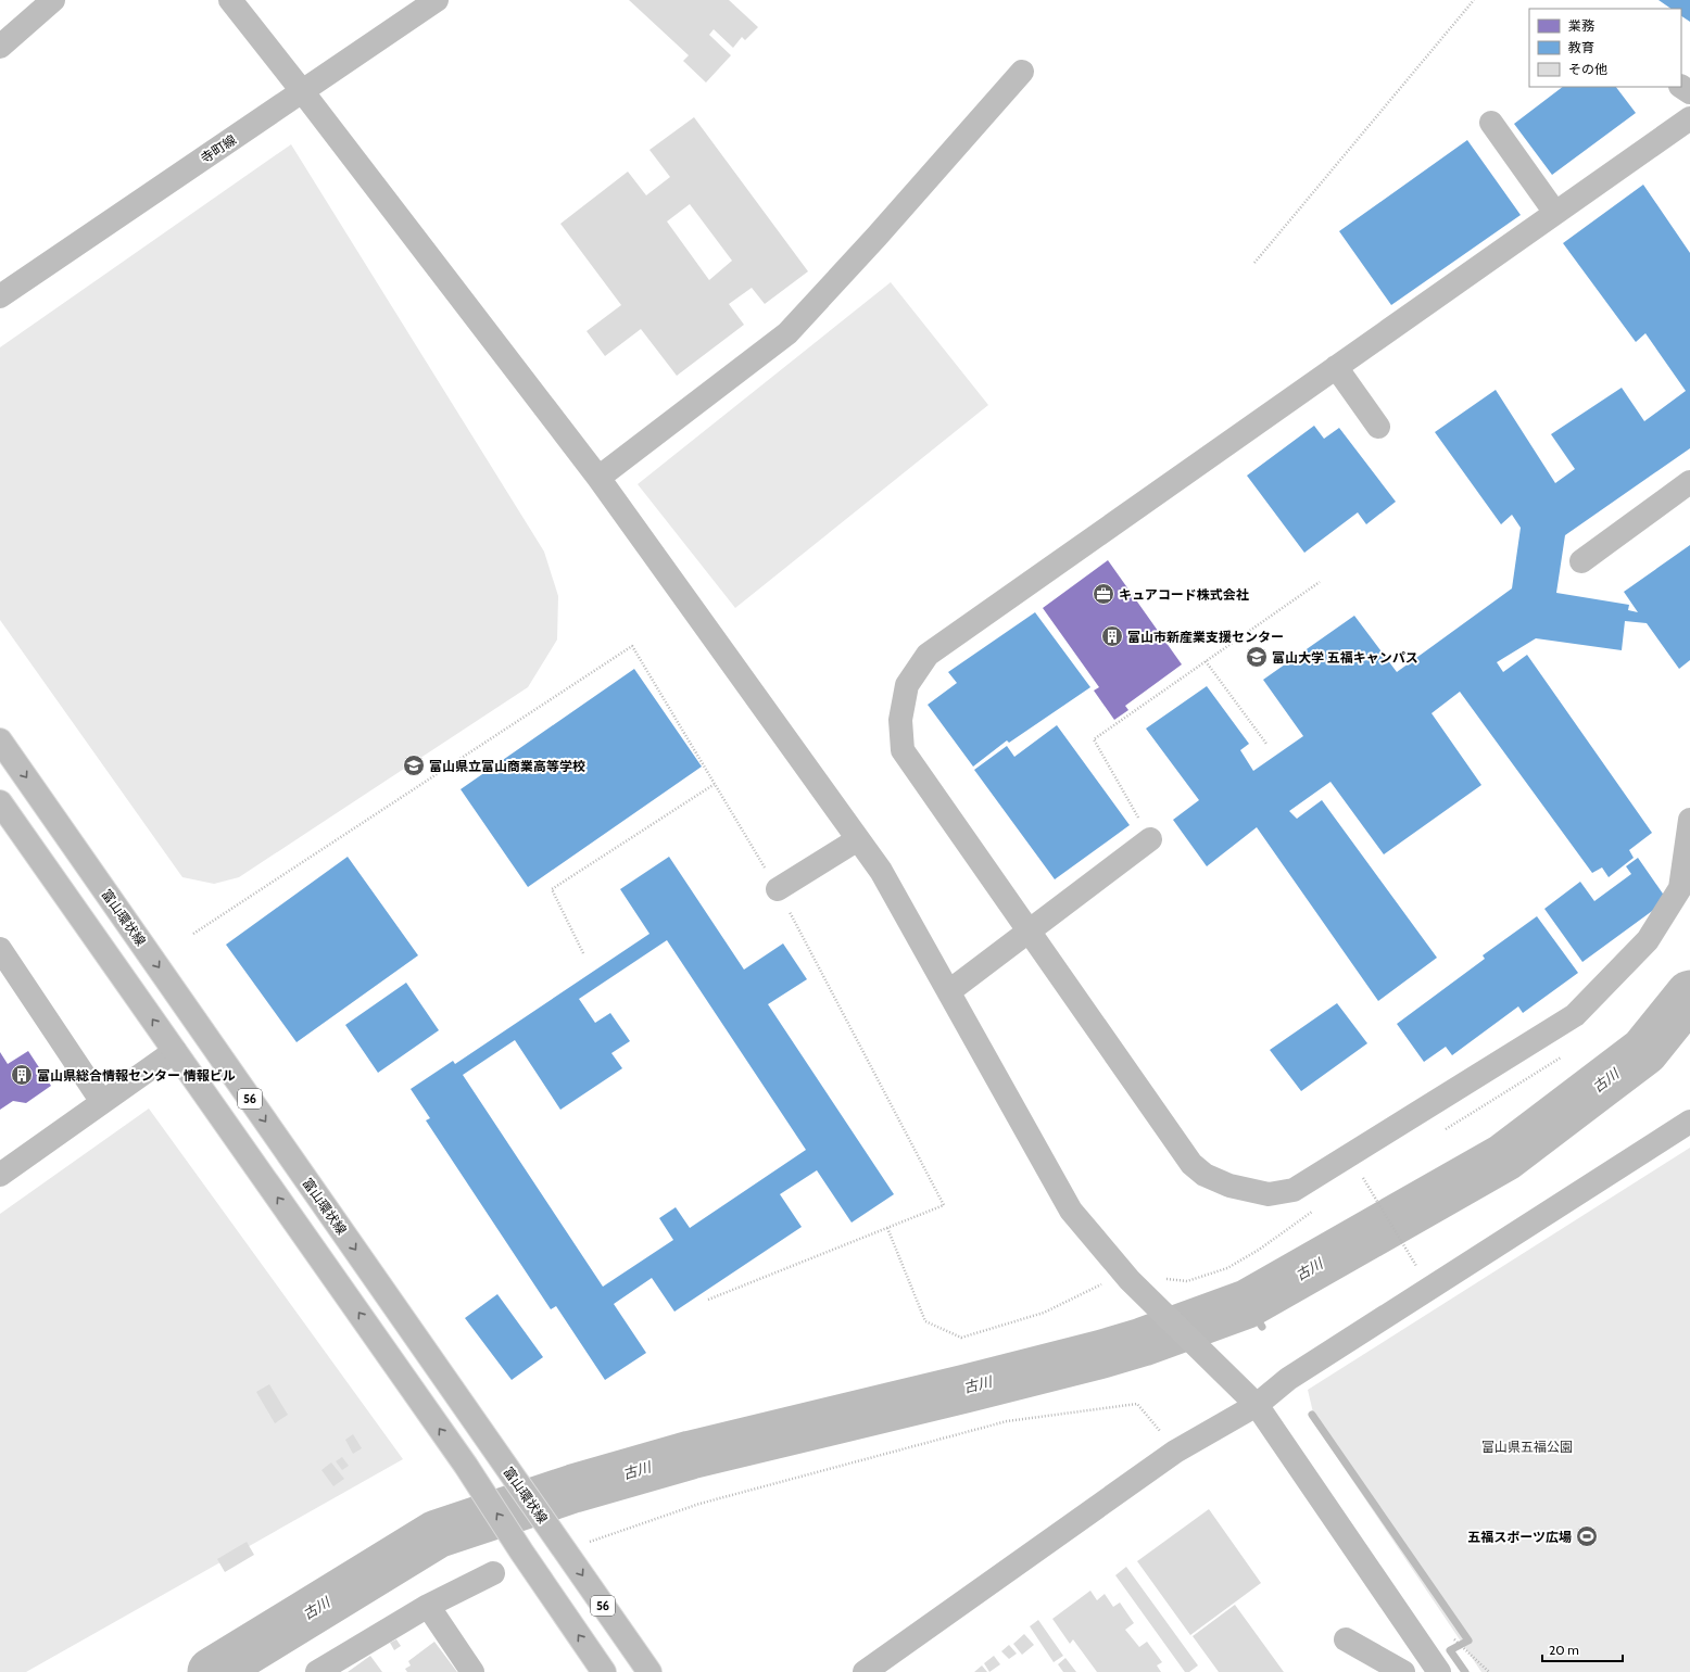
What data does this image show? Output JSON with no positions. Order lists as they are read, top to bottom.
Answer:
{
  "streets": {
    "street": ["寺町線", "富山環状線", "56"]
  },
  "water": ["古川"],
  "parks": ["富山県五福公園"],
  "places": {
    "office": ["キュアコード株式会社"],
    "building": ["富山市新産業支援センター", "富山県総合情報センター 情報ビル"],
    "school or university": ["富山大学 五福キャンパス", "富山県立富山商業高等学校"],
    "sports": ["五福スポーツ広場"]
  },
  "legend": ["業務", "教育", "その他"],
  "scale_bar": "20 m"
}
